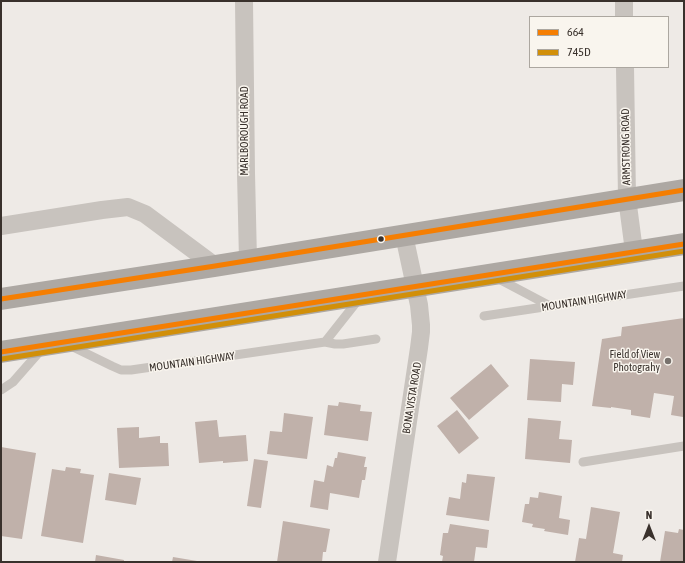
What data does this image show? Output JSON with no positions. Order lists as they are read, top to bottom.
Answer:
{
  "streets": {
    "street": ["MARLBOROUGH ROAD", "ARMSTRONG ROAD", "BONA VISTA ROAD"],
    "lane": ["MOUNTAIN HIGHWAY"]
  },
  "places": ["Field of View Photograhy"],
  "lines": ["transit line 664", "transit line 745D"],
  "legend": ["664", "745D"],
  "north": "top"
}
